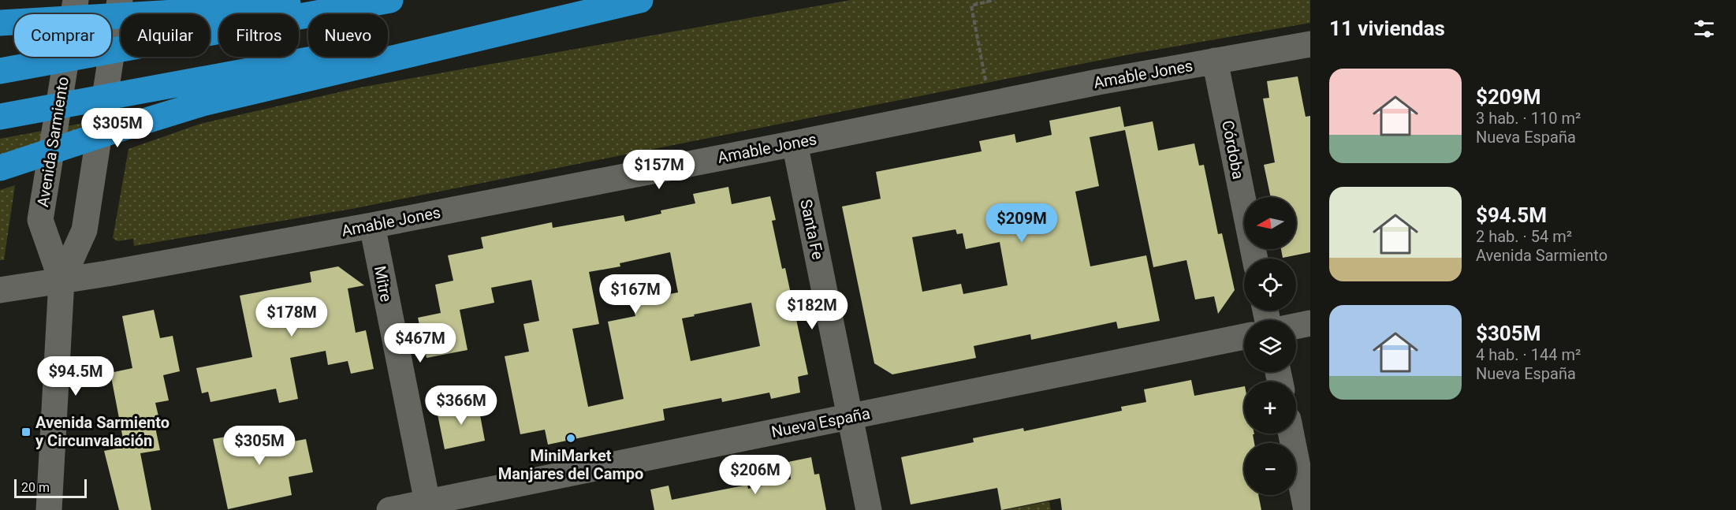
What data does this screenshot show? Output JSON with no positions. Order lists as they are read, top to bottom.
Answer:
{
  "streets": {
    "street": [
      "Amable Jones",
      "Avenida Sarmiento",
      "Córdoba",
      "Santa Fe",
      "Mitre",
      "Nueva España"
    ]
  },
  "crossings": [
    ["Amable Jones", "Avenida Sarmiento"],
    ["Amable Jones", "Córdoba"],
    ["Amable Jones", "Santa Fe"],
    ["Amable Jones", "Mitre"],
    ["Santa Fe", "Nueva España"],
    ["Mitre", "Nueva España"]
  ],
  "places": {
    "transit": ["Avenida Sarmiento y Circunvalación"],
    "other": ["MiniMarket Manjares del Campo"]
  },
  "scale_bar": "20 m",
  "north": "left",
  "page": {
    "heading": "11 viviendas",
    "chip": [
      "Comprar",
      "Alquilar",
      "Filtros",
      "Nuevo"
    ],
    "list": [
      {
        "name": "$209M",
        "note": "3 hab. · 110 m² · Nueva España"
      },
      {
        "name": "$94.5M",
        "note": "2 hab. · 54 m² · Avenida Sarmiento"
      },
      {
        "name": "$305M",
        "note": "4 hab. · 144 m² · Nueva España"
      }
    ],
    "price": [
      "$305M",
      "$157M",
      "$209M",
      "$167M",
      "$182M",
      "$178M",
      "$467M",
      "$94.5M",
      "$366M",
      "$305M",
      "$206M"
    ],
    "map_buttons": ["+", "−"],
    "scale": "20 m"
  }
}
